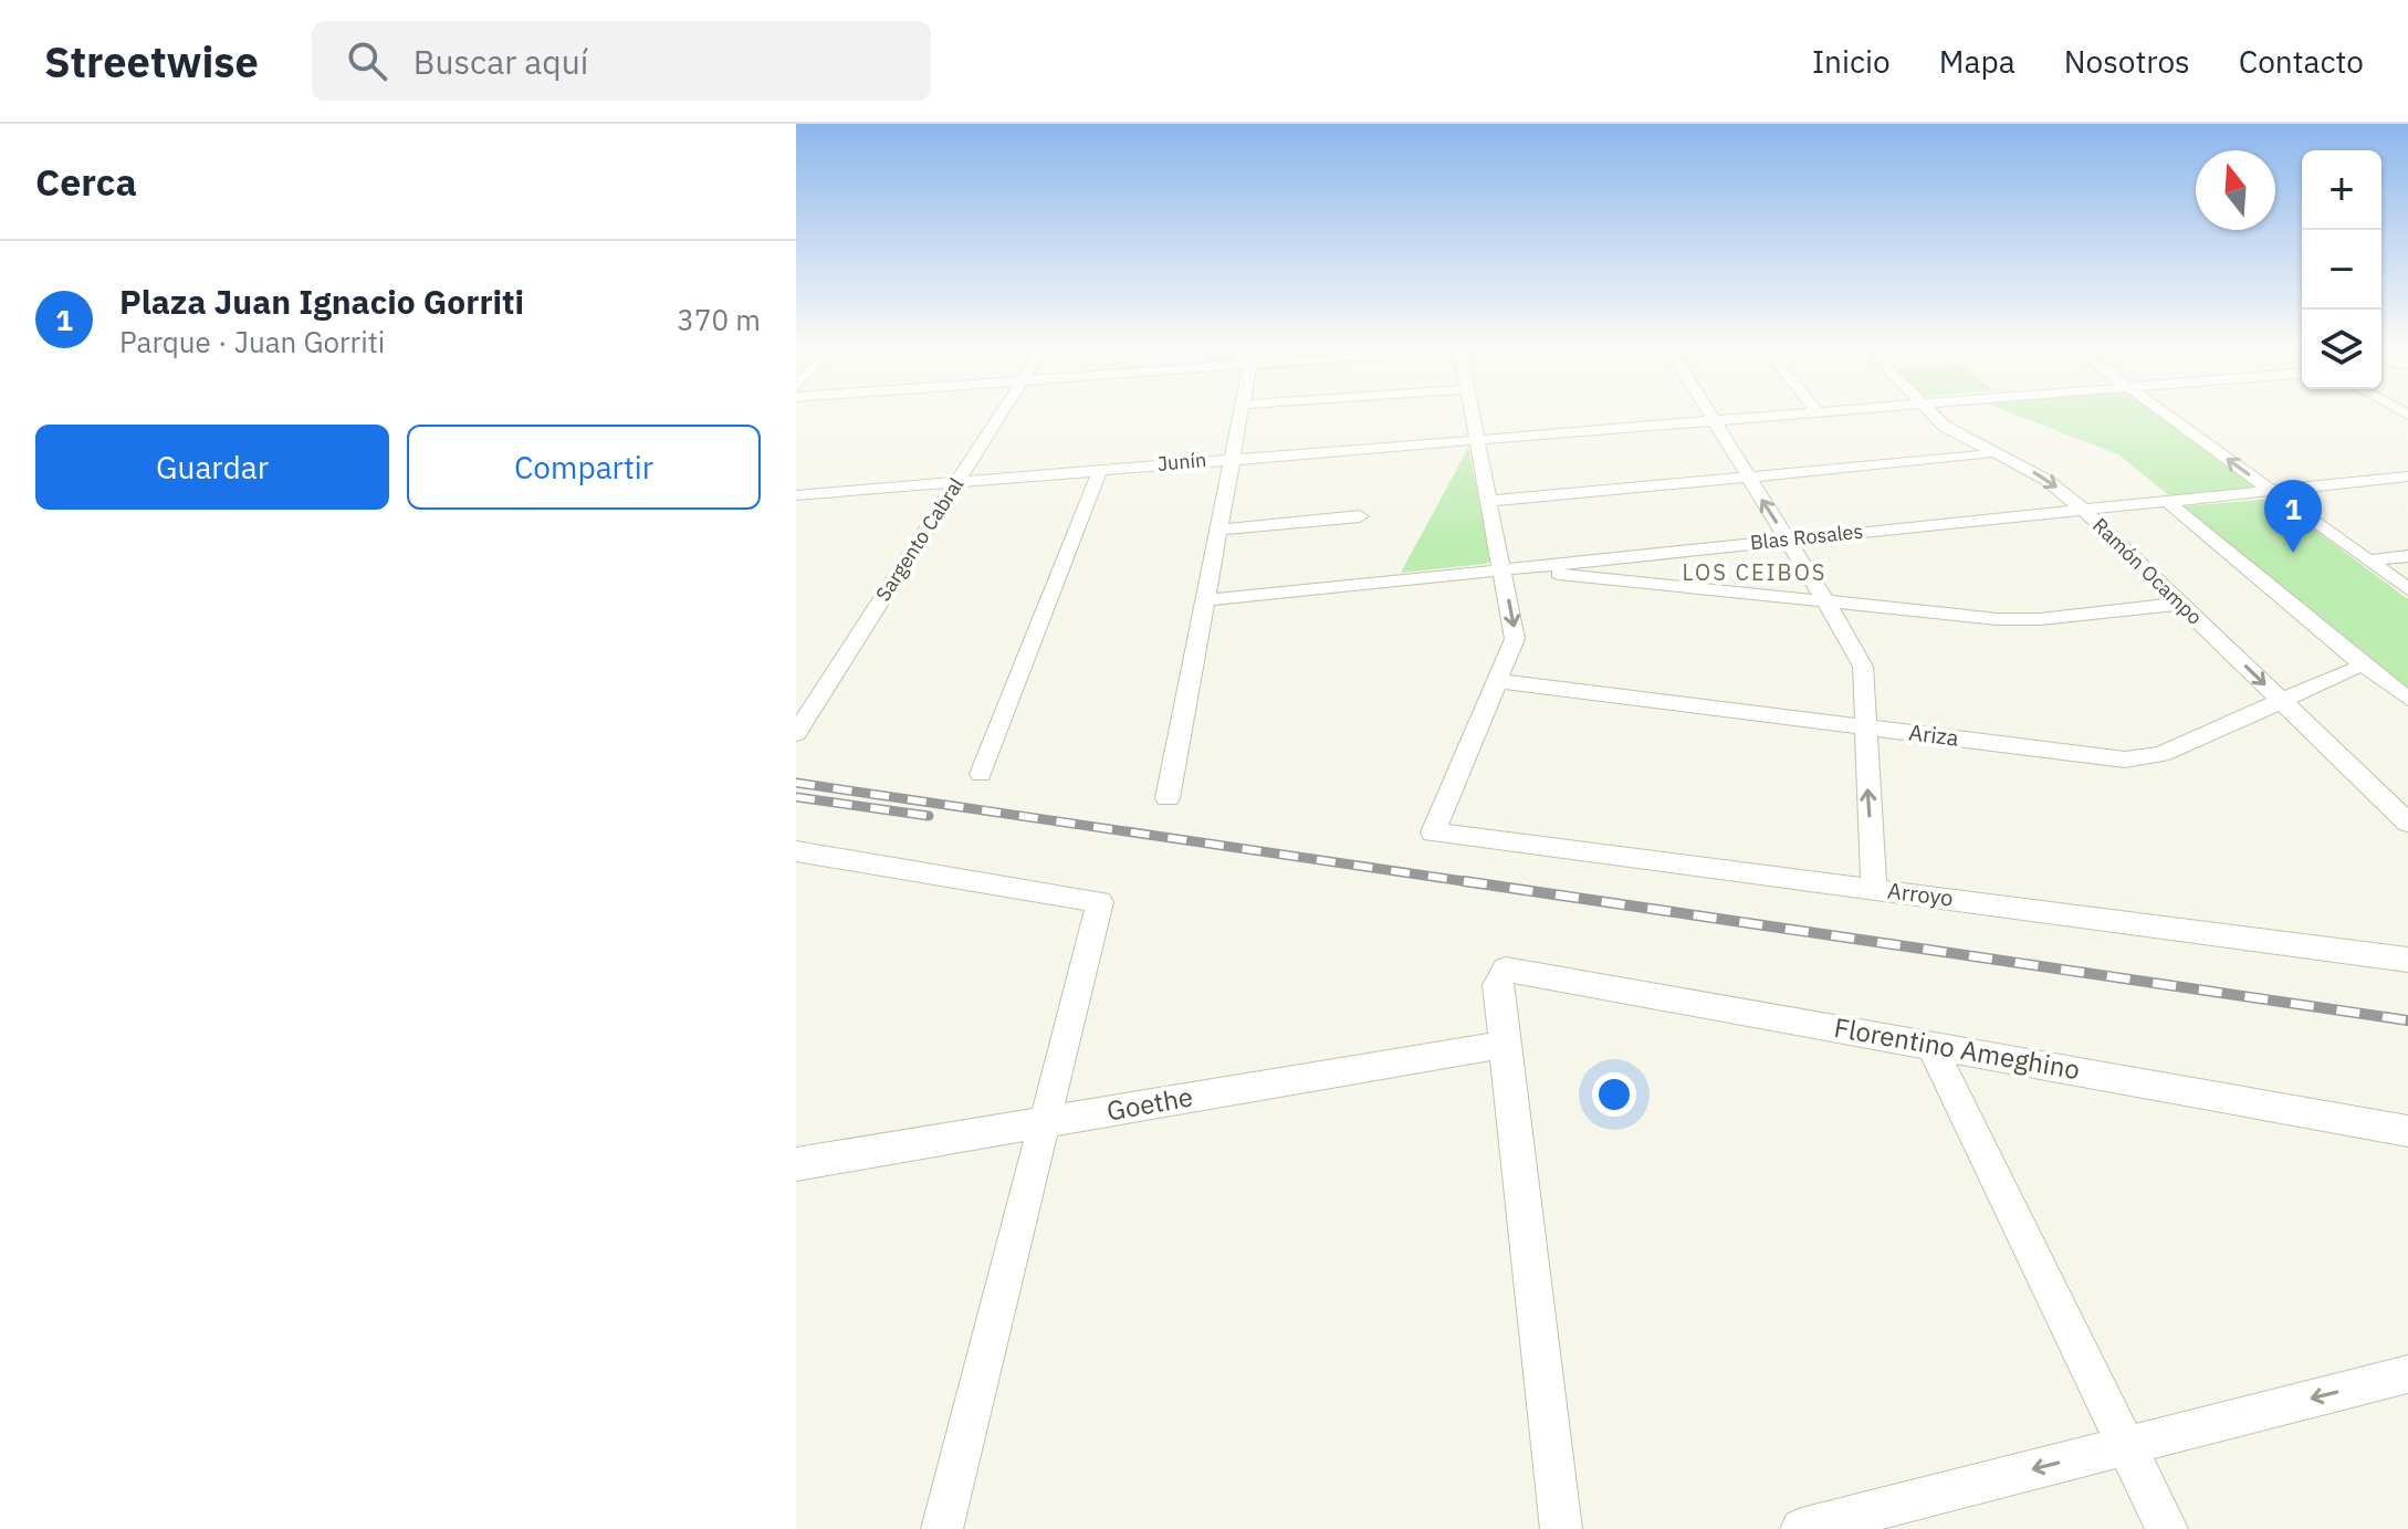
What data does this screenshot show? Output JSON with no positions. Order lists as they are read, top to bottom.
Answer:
{
  "streets": {
    "street": [
      "Junín",
      "Blas Rosales",
      "Sargento Cabral",
      "Ramón Ocampo",
      "Ariza",
      "Arroyo",
      "Florentino Ameghino",
      "Goethe"
    ]
  },
  "crossings": [
    ["Junín", "Sargento Cabral"],
    ["Blas Rosales", "Ramón Ocampo"],
    ["Ramón Ocampo", "Ariza"],
    ["Ariza", "Arroyo"],
    ["Florentino Ameghino", "Goethe"]
  ],
  "districts": ["LOS CEIBOS"],
  "north": "top",
  "page": {
    "header": "Streetwise",
    "search": "Buscar aquí",
    "nav": [
      "Inicio",
      "Mapa",
      "Nosotros",
      "Contacto"
    ],
    "heading": "Cerca",
    "map_buttons": ["+", "−"],
    "list": [
      {
        "mark": "1",
        "name": "Plaza Juan Ignacio Gorriti",
        "note": "Parque · Juan Gorriti",
        "value": "370 m"
      }
    ],
    "buttons": ["Guardar", "Compartir"],
    "pins": "1"
  }
}
